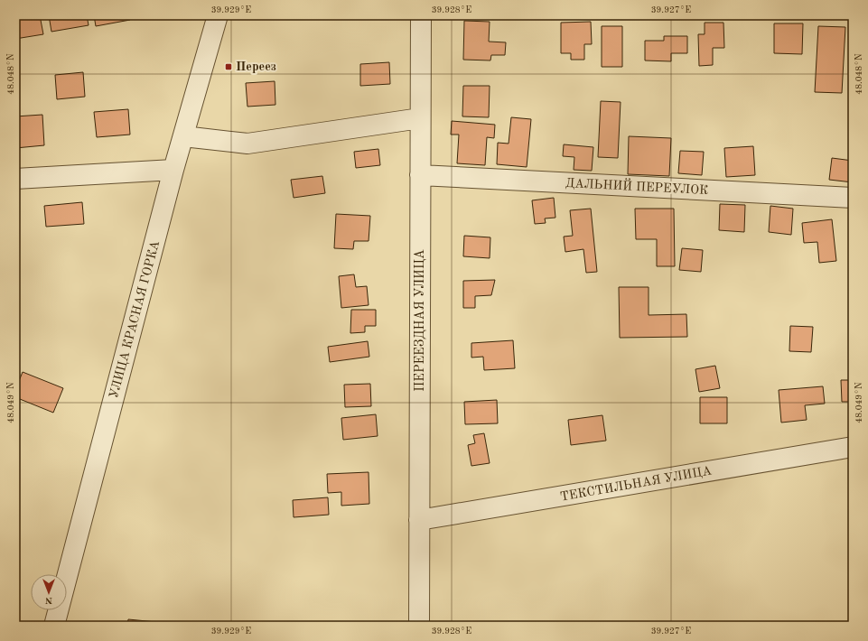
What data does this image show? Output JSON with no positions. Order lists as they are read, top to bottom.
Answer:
{
  "streets": {
    "street": [
      "ДАЛЬНИЙ ПЕРЕУЛОК",
      "УЛИЦА КРАСНАЯ ГОРКА",
      "ПЕРЕЕЗДНАЯ УЛИЦА",
      "ТЕКСТИЛЬНАЯ УЛИЦА"
    ]
  },
  "crossings": [
    ["ДАЛЬНИЙ ПЕРЕУЛОК", "ПЕРЕЕЗДНАЯ УЛИЦА"],
    ["ПЕРЕЕЗДНАЯ УЛИЦА", "ТЕКСТИЛЬНАЯ УЛИЦА"]
  ],
  "places": {
    "transit": ["Переез"]
  },
  "north": "bottom",
  "coordinates": [
    "39.929°E",
    "39.928°E",
    "39.927°E",
    "48.048°N",
    "48.049°N"
  ]
}
